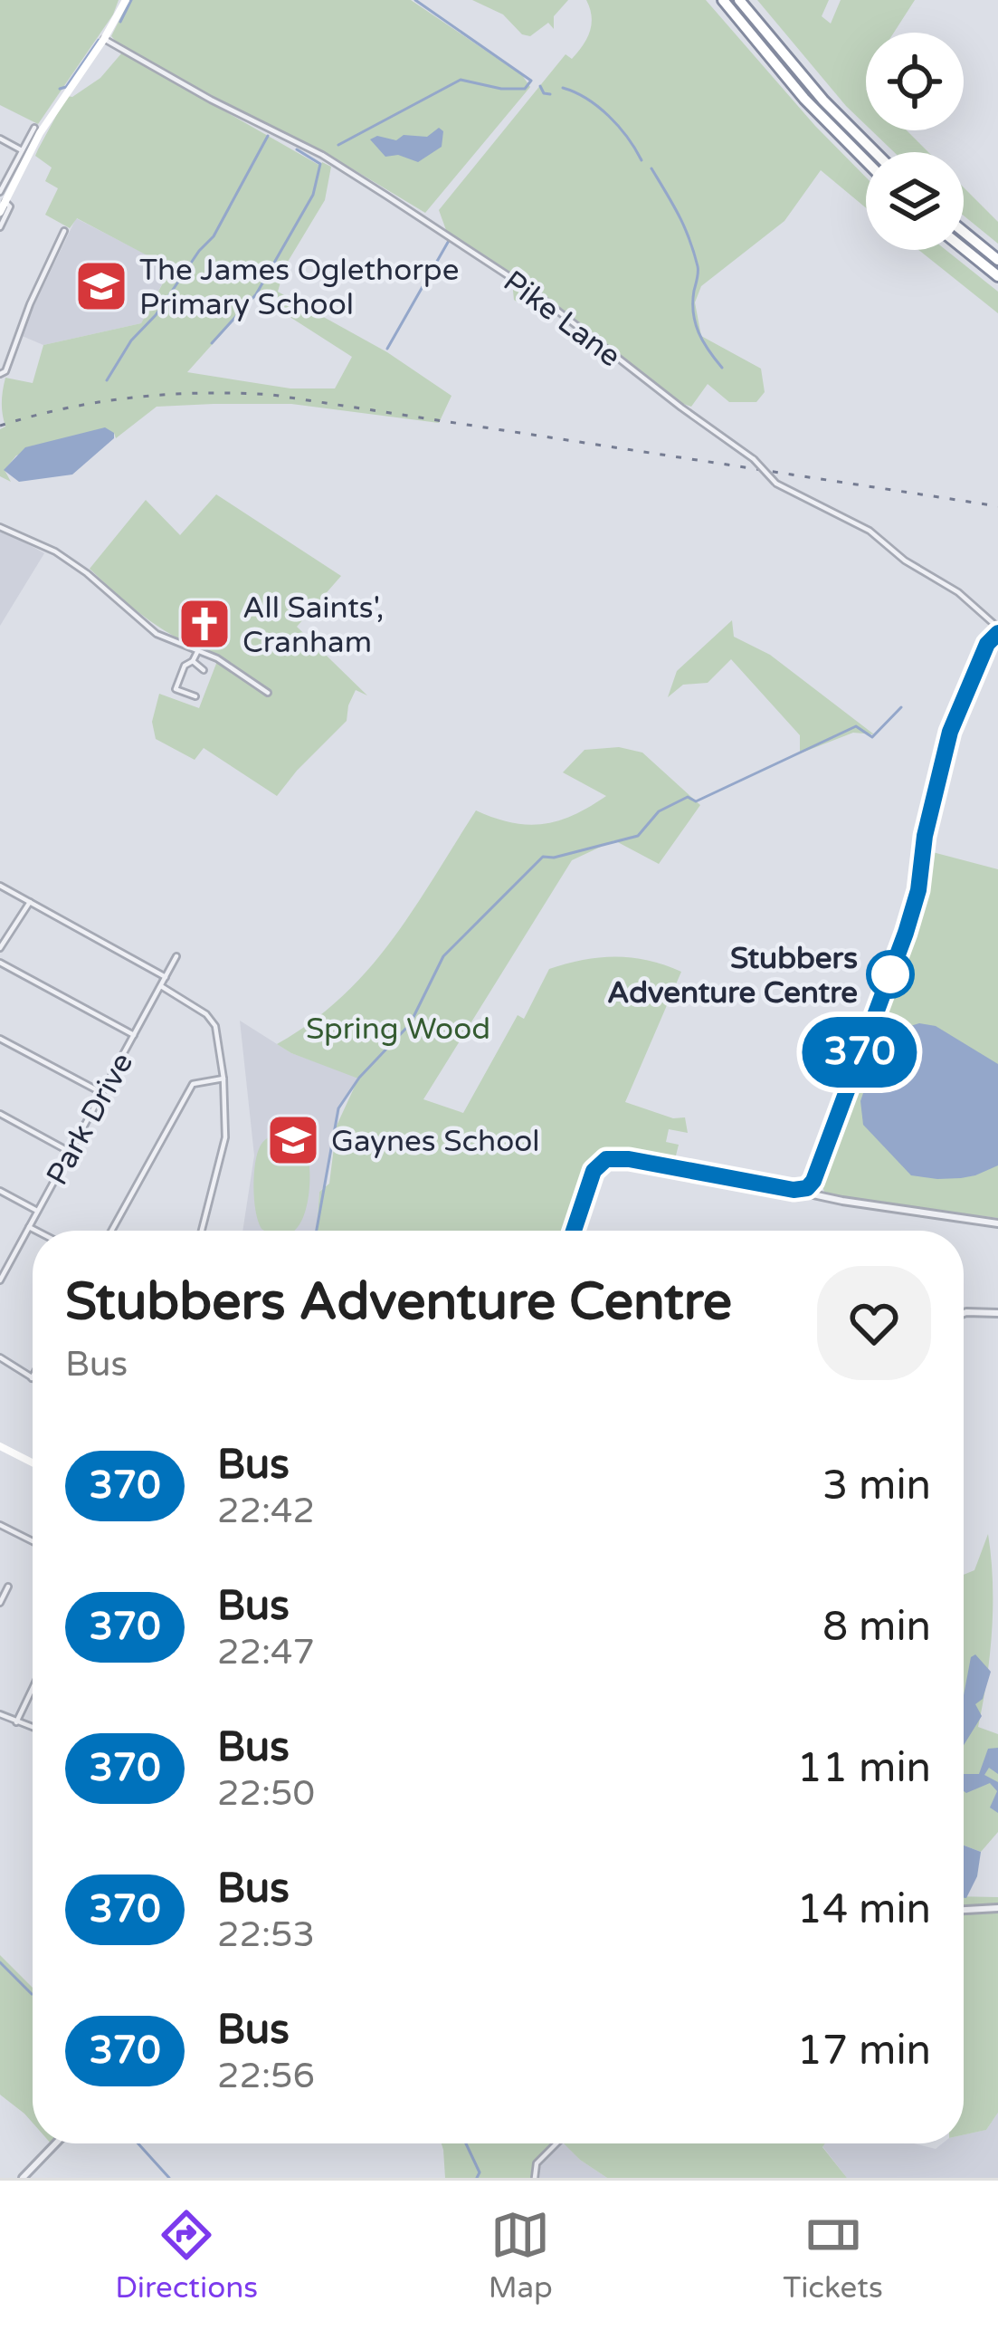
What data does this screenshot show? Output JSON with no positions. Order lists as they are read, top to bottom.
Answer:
{
  "streets": {
    "street": ["Pike Lane", "Park Drive"]
  },
  "parks": ["Spring Wood"],
  "places": {
    "school or university": ["The James Oglethorpe Primary School", "Gaynes School"],
    "church": ["All Saints', Cranham"],
    "other": ["Stubbers Adventure Centre"]
  },
  "lines": ["bus line 370"],
  "page": {
    "on_map": "370",
    "heading": ["Stubbers Adventure Centre", "Bus"],
    "list": [
      {
        "mark": "370",
        "name": "Bus",
        "note": "22:42",
        "value": "3 min"
      },
      {
        "mark": "370",
        "name": "Bus",
        "note": "22:47",
        "value": "8 min"
      },
      {
        "mark": "370",
        "name": "Bus",
        "note": "22:50",
        "value": "11 min"
      },
      {
        "mark": "370",
        "name": "Bus",
        "note": "22:53",
        "value": "14 min"
      },
      {
        "mark": "370",
        "name": "Bus",
        "note": "22:56",
        "value": "17 min"
      }
    ],
    "tabs": ["Directions", "Map", "Tickets"]
  }
}
